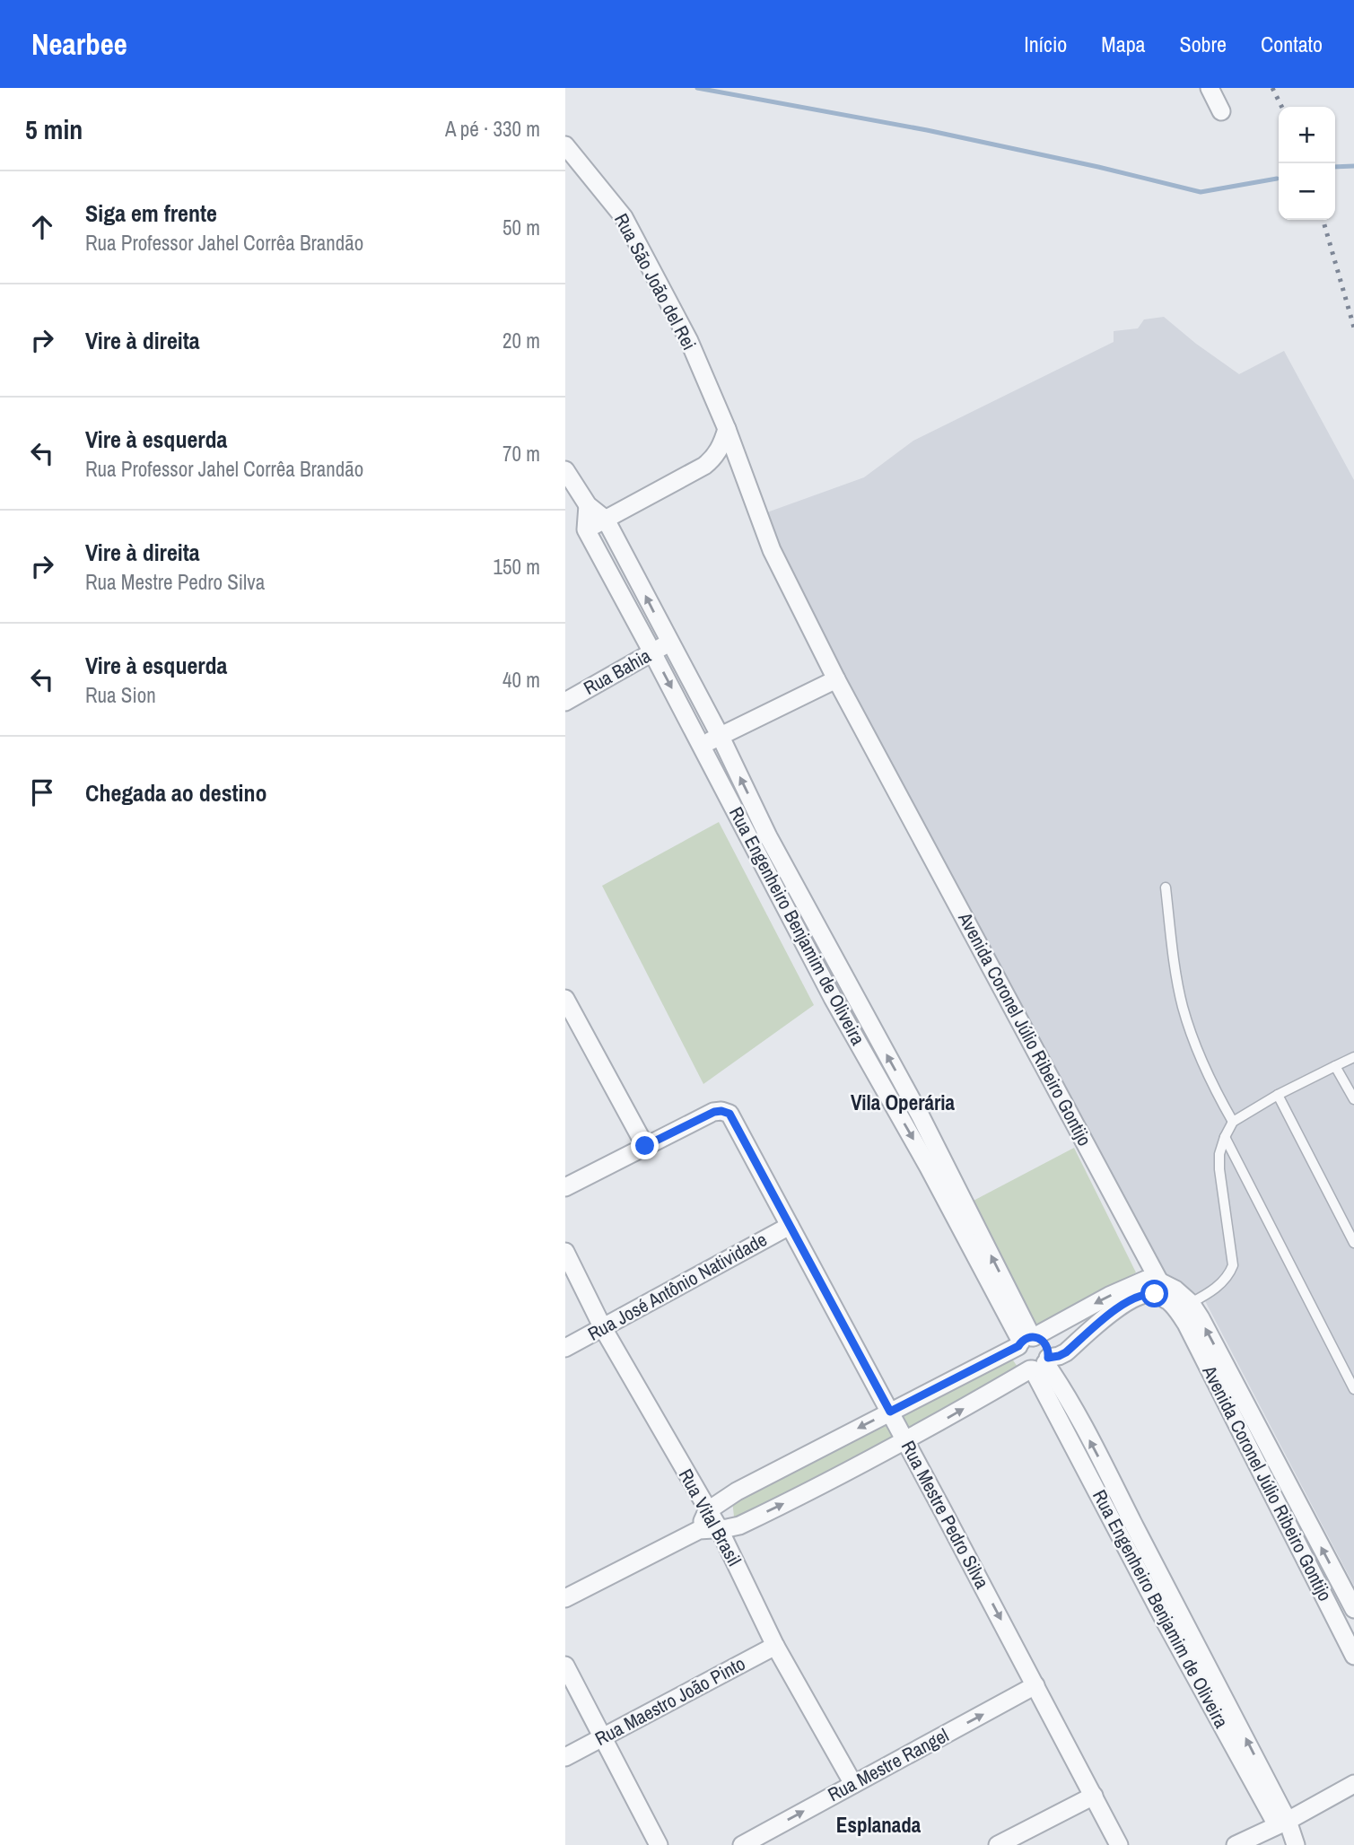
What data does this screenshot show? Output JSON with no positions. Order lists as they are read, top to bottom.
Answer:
{
  "streets": {
    "street": [
      "Rua São João del Rei",
      "Rua Bahia",
      "Rua Engenheiro Benjamim de Oliveira",
      "Avenida Coronel Júlio Ribeiro Gontijo",
      "Rua José Antônio Natividade",
      "Rua Mestre Pedro Silva",
      "Rua Vital Brasil",
      "Rua Maestro João Pinto",
      "Rua Mestre Rangel"
    ]
  },
  "crossings": [
    ["Rua São João del Rei", "Avenida Coronel Júlio Ribeiro Gontijo"],
    ["Rua Bahia", "Rua Engenheiro Benjamim de Oliveira"],
    ["Rua José Antônio Natividade", "Rua Mestre Pedro Silva"],
    ["Rua José Antônio Natividade", "Rua Vital Brasil"],
    ["Rua Mestre Pedro Silva", "Rua Mestre Rangel"],
    ["Rua Vital Brasil", "Rua Maestro João Pinto"],
    ["Rua Vital Brasil", "Rua Mestre Rangel"]
  ],
  "districts": ["Vila Operária", "Esplanada"],
  "page": {
    "header": "Nearbee",
    "nav": [
      "Início",
      "Mapa",
      "Sobre",
      "Contato"
    ],
    "heading": ["5 min", "A pé · 330 m"],
    "map_buttons": ["+", "−"],
    "list": [
      ["Siga em frente", "Rua Professor Jahel Corrêa Brandão", "50 m"],
      ["Vire à direita", "20 m"],
      ["Vire à esquerda", "Rua Professor Jahel Corrêa Brandão", "70 m"],
      ["Vire à direita", "Rua Mestre Pedro Silva", "150 m"],
      ["Vire à esquerda", "Rua Sion", "40 m"],
      "Chegada ao destino"
    ]
  }
}
